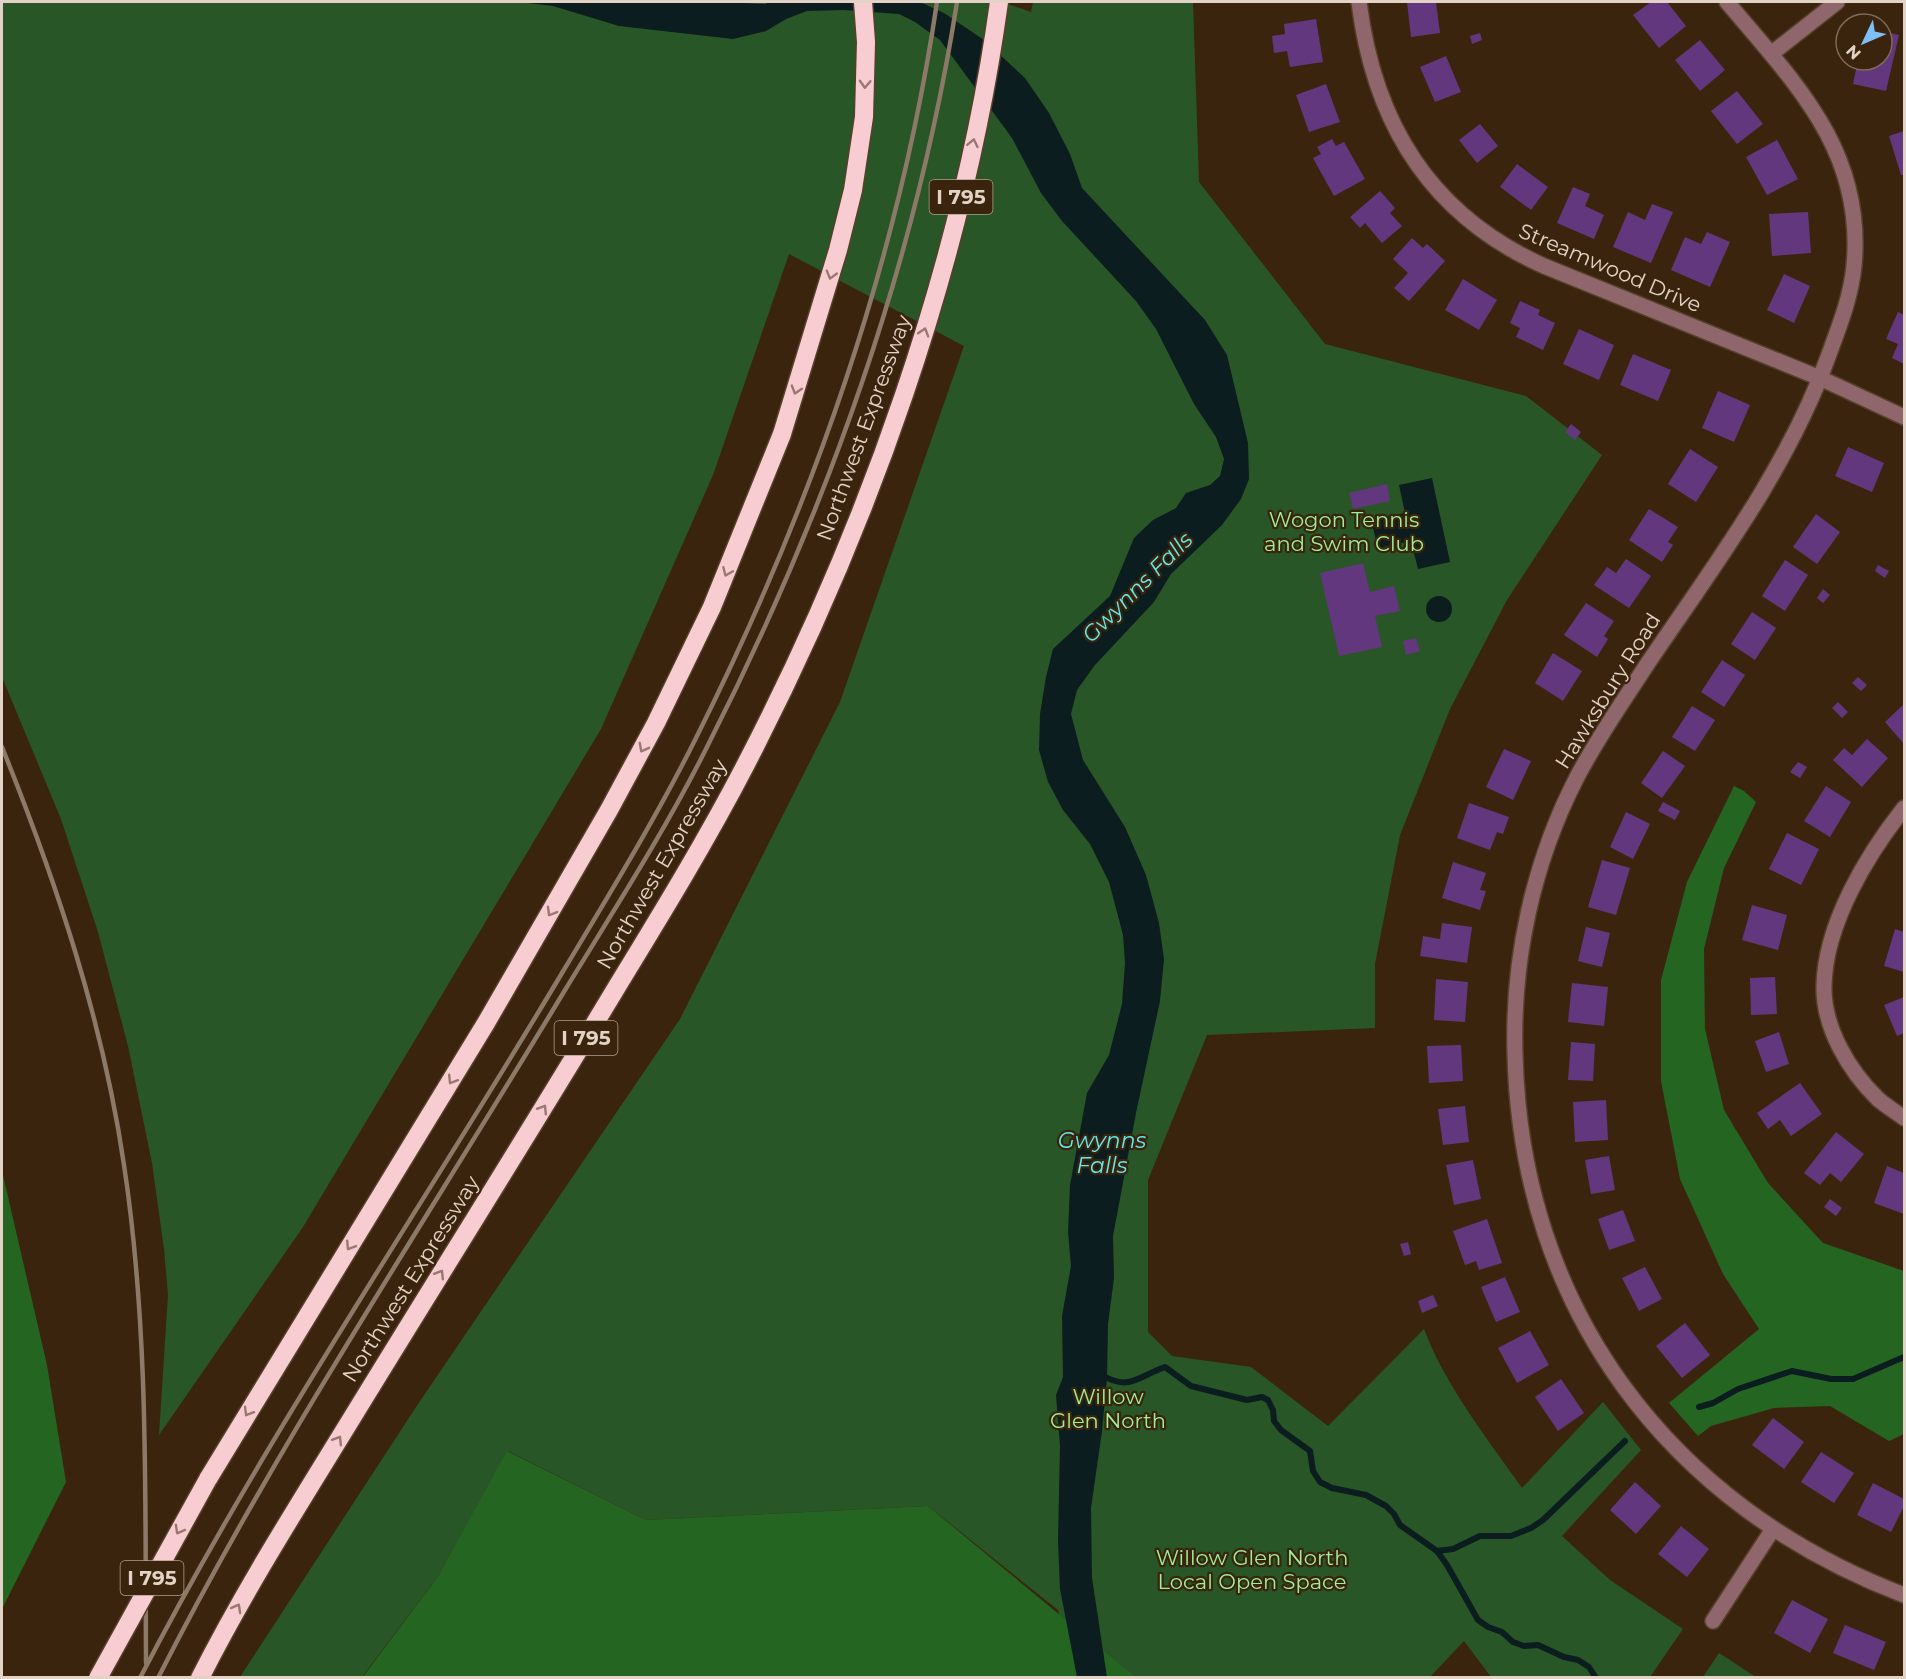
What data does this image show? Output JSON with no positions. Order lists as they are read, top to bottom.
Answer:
{
  "streets": {
    "highway": ["I 795", "Northwest Expressway"],
    "street": ["Streamwood Drive", "Hawksbury Road"]
  },
  "crossings": [
    ["Streamwood Drive", "Hawksbury Road"]
  ],
  "water": ["Gwynns Falls"],
  "parks": ["Wogon Tennis and Swim Club", "Willow Glen North", "Willow Glen North Local Open Space"],
  "north": "bottom left"
}
